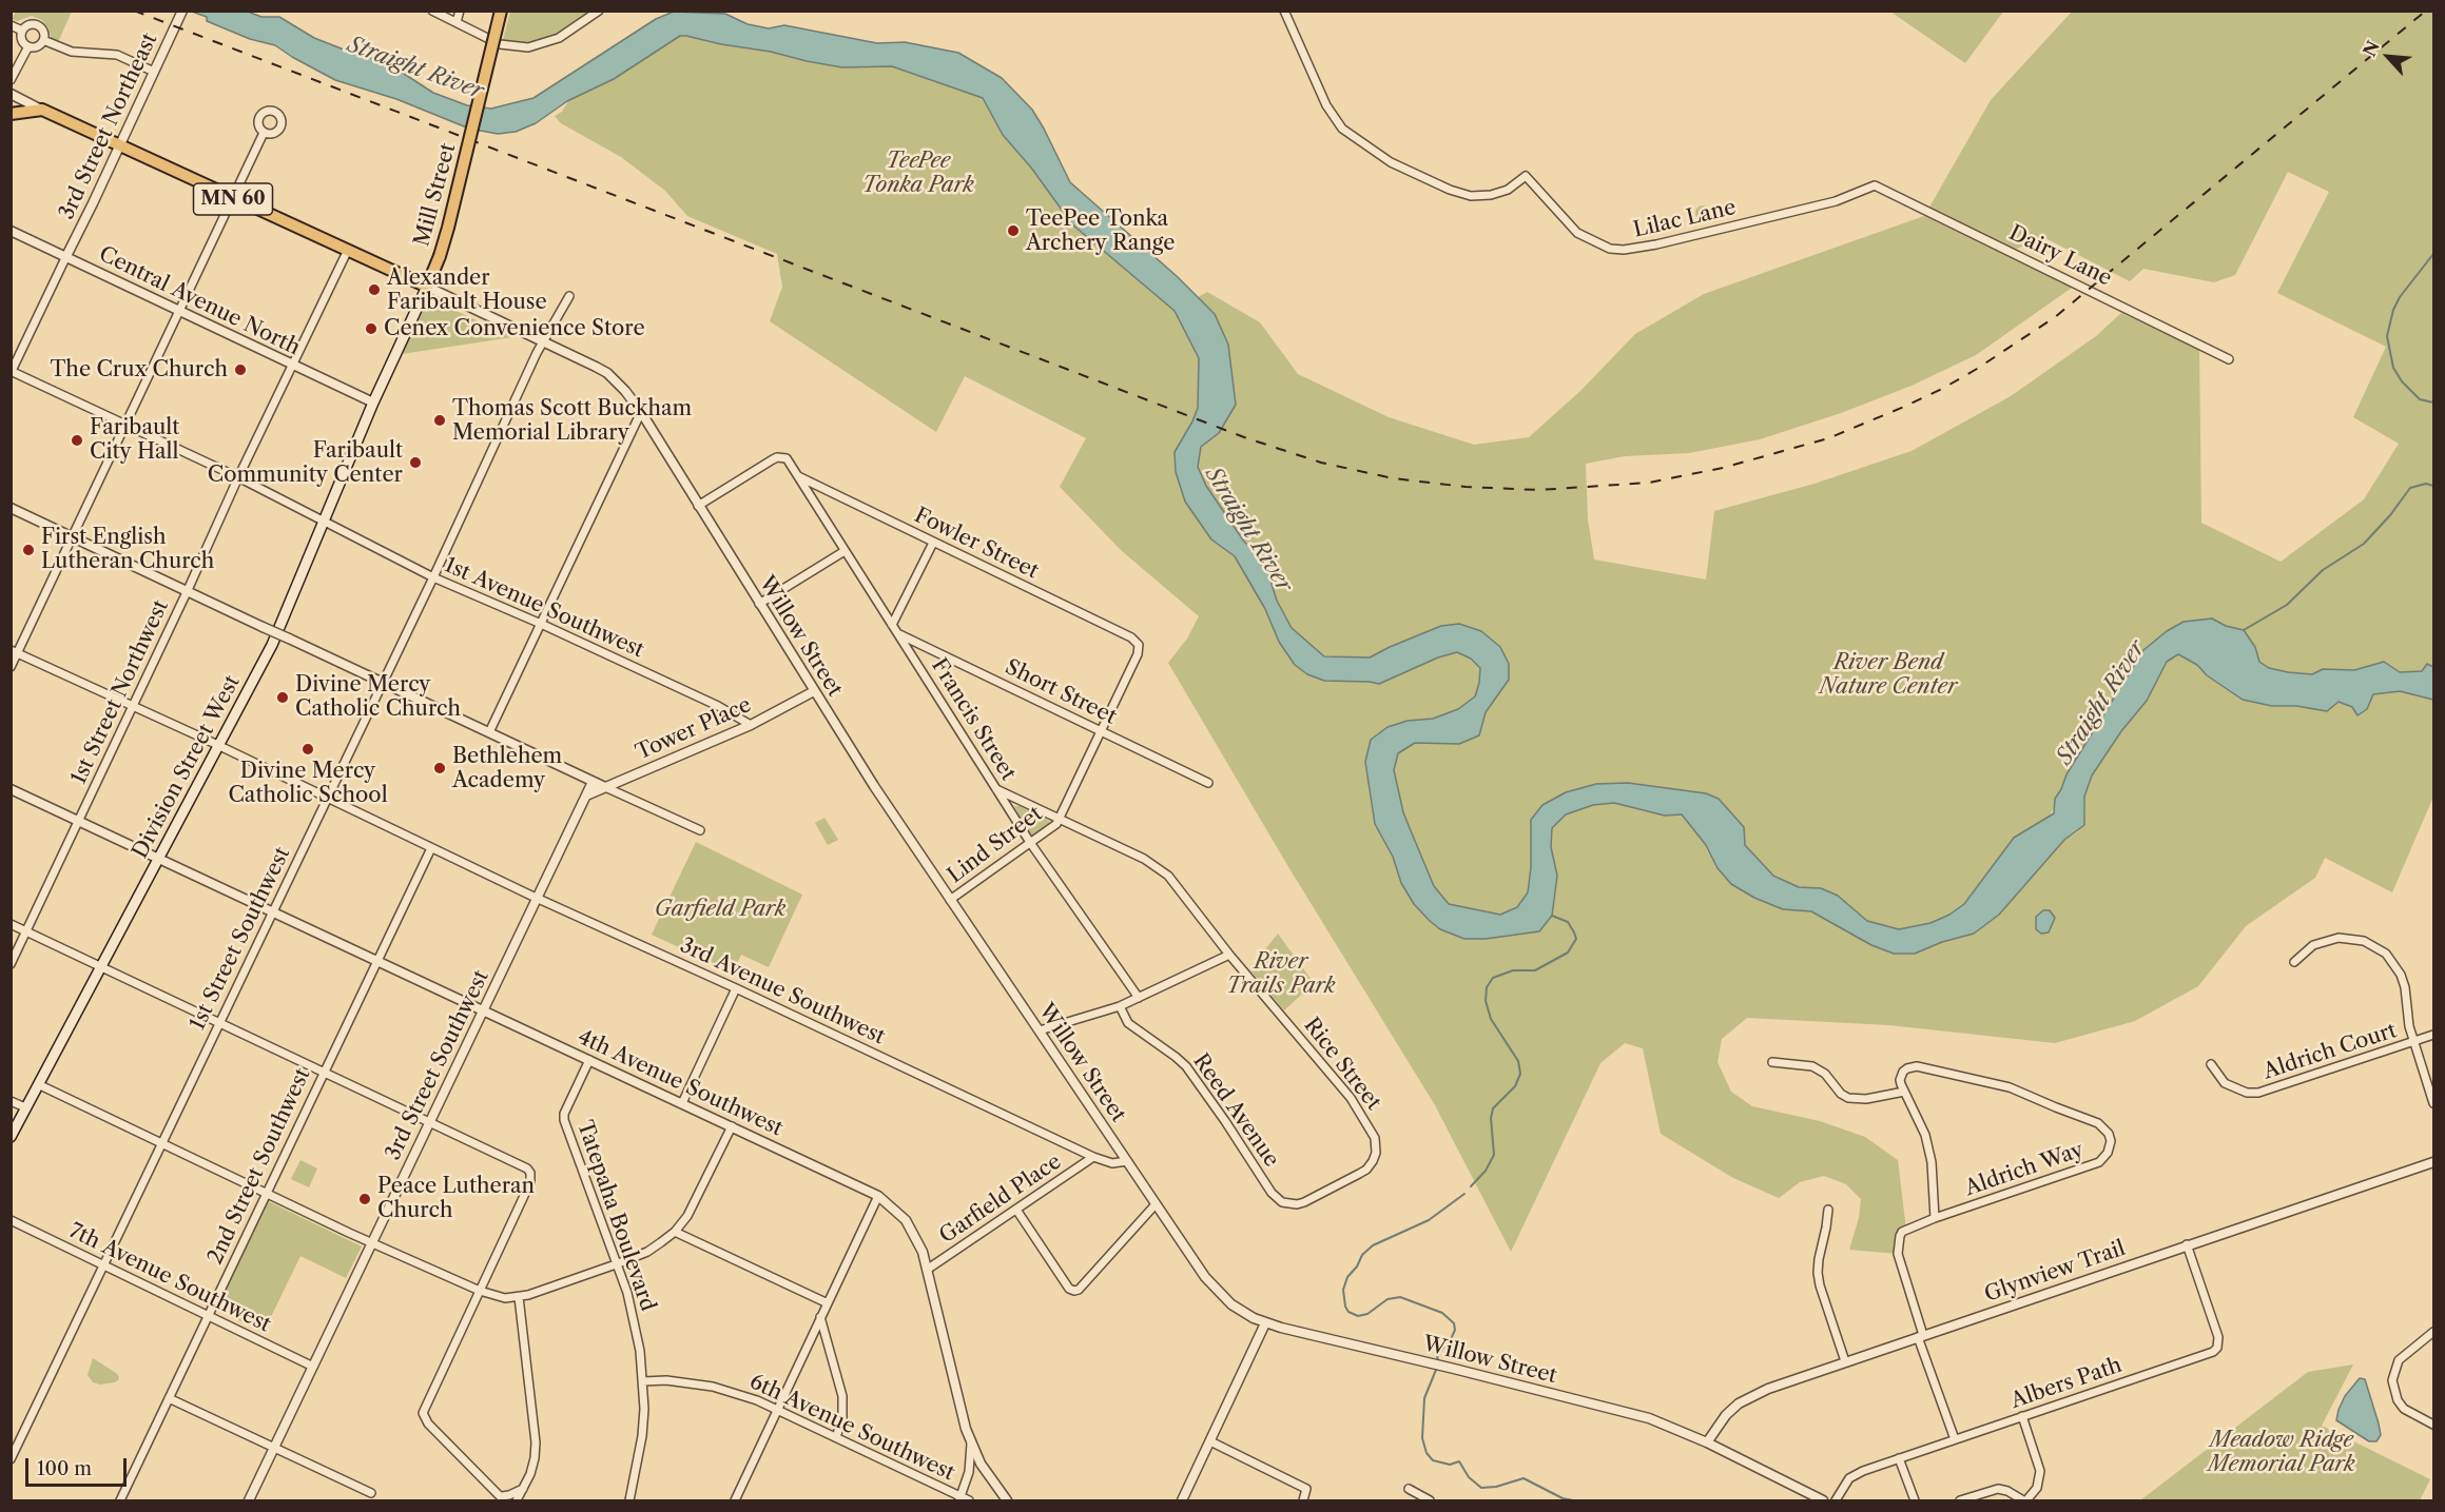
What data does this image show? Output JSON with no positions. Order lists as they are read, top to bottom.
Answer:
{
  "streets": {
    "main road": ["Mill Street", "MN 60", "Division Street West"],
    "street": [
      "3rd Street Northeast",
      "Lilac Lane",
      "Dairy Lane",
      "Central Avenue North",
      "Fowler Street",
      "1st Avenue Southwest",
      "Willow Street",
      "1st Street Northwest",
      "Short Street",
      "Francis Street",
      "Tower Place",
      "Lind Street",
      "1st Street Southwest",
      "3rd Avenue Southwest",
      "Aldrich Court",
      "Rice Street",
      "3rd Street Southwest",
      "4th Avenue Southwest",
      "Reed Avenue",
      "2nd Street Southwest",
      "Aldrich Way",
      "Garfield Place",
      "Tatepaha Boulevard",
      "Glynview Trail",
      "7th Avenue Southwest",
      "Albers Path",
      "6th Avenue Southwest"
    ]
  },
  "crossings": [
    ["3rd Street Northeast", "MN 60"],
    ["3rd Street Northeast", "Central Avenue North"],
    ["Mill Street", "MN 60"],
    ["Mill Street", "Willow Street"],
    ["Mill Street", "Division Street West"],
    ["MN 60", "Willow Street"],
    ["MN 60", "1st Street Northwest"],
    ["MN 60", "Division Street West"],
    ["Lilac Lane", "Dairy Lane"],
    ["Central Avenue North", "1st Street Northwest"],
    ["Central Avenue North", "Division Street West"],
    ["Fowler Street", "Francis Street"],
    ["Fowler Street", "Lind Street"],
    ["1st Avenue Southwest", "1st Street Northwest"],
    ["1st Avenue Southwest", "Tower Place"],
    ["1st Avenue Southwest", "Division Street West"],
    ["1st Avenue Southwest", "1st Street Southwest"],
    ["Willow Street", "Francis Street"],
    ["Willow Street", "Tower Place"],
    ["Willow Street", "Division Street West"],
    ["Willow Street", "Lind Street"],
    ["Willow Street", "1st Street Southwest"],
    ["Willow Street", "3rd Avenue Southwest"],
    ["Willow Street", "Glynview Trail"],
    ["1st Street Northwest", "3rd Avenue Southwest"],
    ["1st Street Northwest", "4th Avenue Southwest"],
    ["Short Street", "Francis Street"],
    ["Short Street", "Lind Street"],
    ["Francis Street", "Lind Street"],
    ["Francis Street", "Rice Street"],
    ["Tower Place", "3rd Street Southwest"],
    ["Division Street West", "3rd Avenue Southwest"],
    ["Division Street West", "4th Avenue Southwest"],
    ["Lind Street", "Rice Street"],
    ["1st Street Southwest", "3rd Avenue Southwest"],
    ["1st Street Southwest", "4th Avenue Southwest"],
    ["1st Street Southwest", "7th Avenue Southwest"],
    ["3rd Avenue Southwest", "3rd Street Southwest"],
    ["3rd Avenue Southwest", "2nd Street Southwest"],
    ["3rd Avenue Southwest", "Garfield Place"],
    ["Rice Street", "Reed Avenue"],
    ["3rd Street Southwest", "4th Avenue Southwest"],
    ["3rd Street Southwest", "7th Avenue Southwest"],
    ["4th Avenue Southwest", "2nd Street Southwest"],
    ["4th Avenue Southwest", "Garfield Place"],
    ["4th Avenue Southwest", "Tatepaha Boulevard"],
    ["2nd Street Southwest", "7th Avenue Southwest"],
    ["Aldrich Way", "Glynview Trail"],
    ["Aldrich Way", "Albers Path"],
    ["Tatepaha Boulevard", "6th Avenue Southwest"],
    ["Glynview Trail", "Albers Path"]
  ],
  "water": ["Straight River"],
  "parks": [
    "TeePee Tonka Park",
    "River Bend Nature Center",
    "Garfield Park",
    "River Trails Park",
    "Meadow Ridge Memorial Park"
  ],
  "places": [
    "TeePee Tonka Archery Range",
    "Alexander Faribault House",
    "Cenex Convenience Store",
    "The Crux Church",
    "Thomas Scott Buckham Memorial Library",
    "Faribault City Hall",
    "Faribault Community Center",
    "First English Lutheran Church",
    "Divine Mercy Catholic Church",
    "Divine Mercy Catholic School",
    "Bethlehem Academy",
    "Peace Lutheran Church"
  ],
  "scale_bar": "100 m",
  "north": "top left"
}
